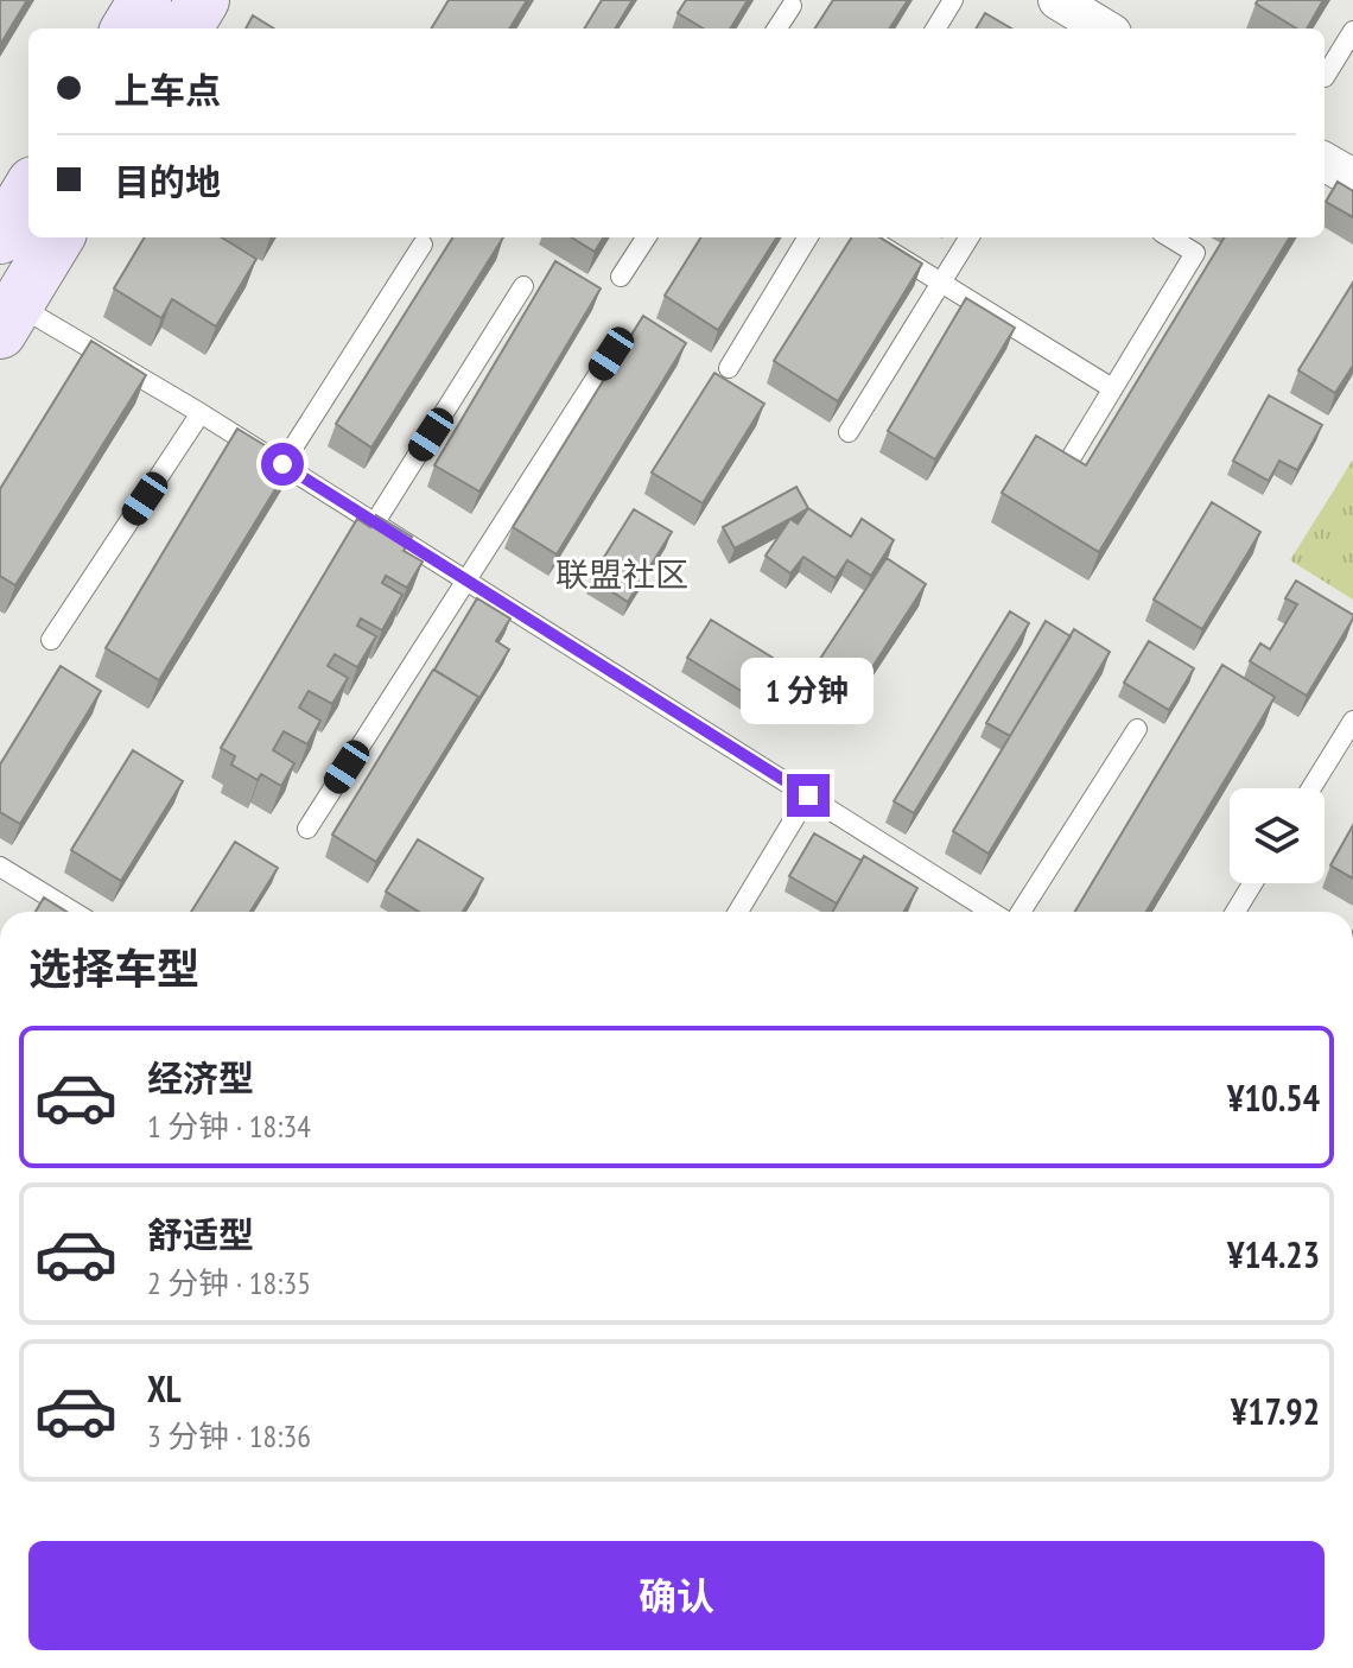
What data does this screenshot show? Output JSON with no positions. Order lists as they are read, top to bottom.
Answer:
{
  "districts": ["联盟社区"],
  "page": {
    "banner": ["上车点", "目的地"],
    "bubble": "1 分钟",
    "heading": "选择车型",
    "list": [
      {
        "name": "经济型",
        "note": "1 分钟 · 18:34",
        "value": "¥10.54"
      },
      {
        "name": "舒适型",
        "note": "2 分钟 · 18:35",
        "value": "¥14.23"
      },
      {
        "name": "XL",
        "note": "3 分钟 · 18:36",
        "value": "¥17.92"
      }
    ],
    "buttons": "确认"
  }
}
